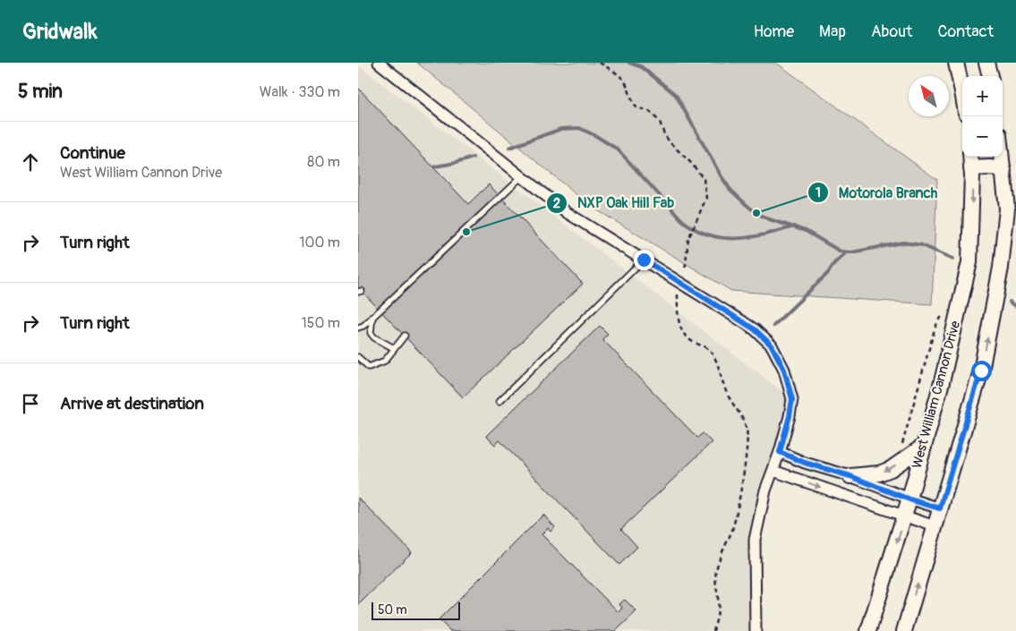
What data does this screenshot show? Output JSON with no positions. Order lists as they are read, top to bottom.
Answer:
{
  "streets": {
    "main road": ["West William Cannon Drive"]
  },
  "places": ["Motorola Branch", "NXP Oak Hill Fab"],
  "scale_bar": "50 m",
  "north": "top left",
  "page": {
    "header": "Gridwalk",
    "nav": [
      "Home",
      "Map",
      "About",
      "Contact"
    ],
    "heading": ["5 min", "Walk · 330 m"],
    "map_buttons": ["+", "−"],
    "list": [
      ["Continue", "West William Cannon Drive", "80 m"],
      ["Turn right", "100 m"],
      ["Turn right", "150 m"],
      "Arrive at destination"
    ],
    "scale": "50 m"
  }
}
